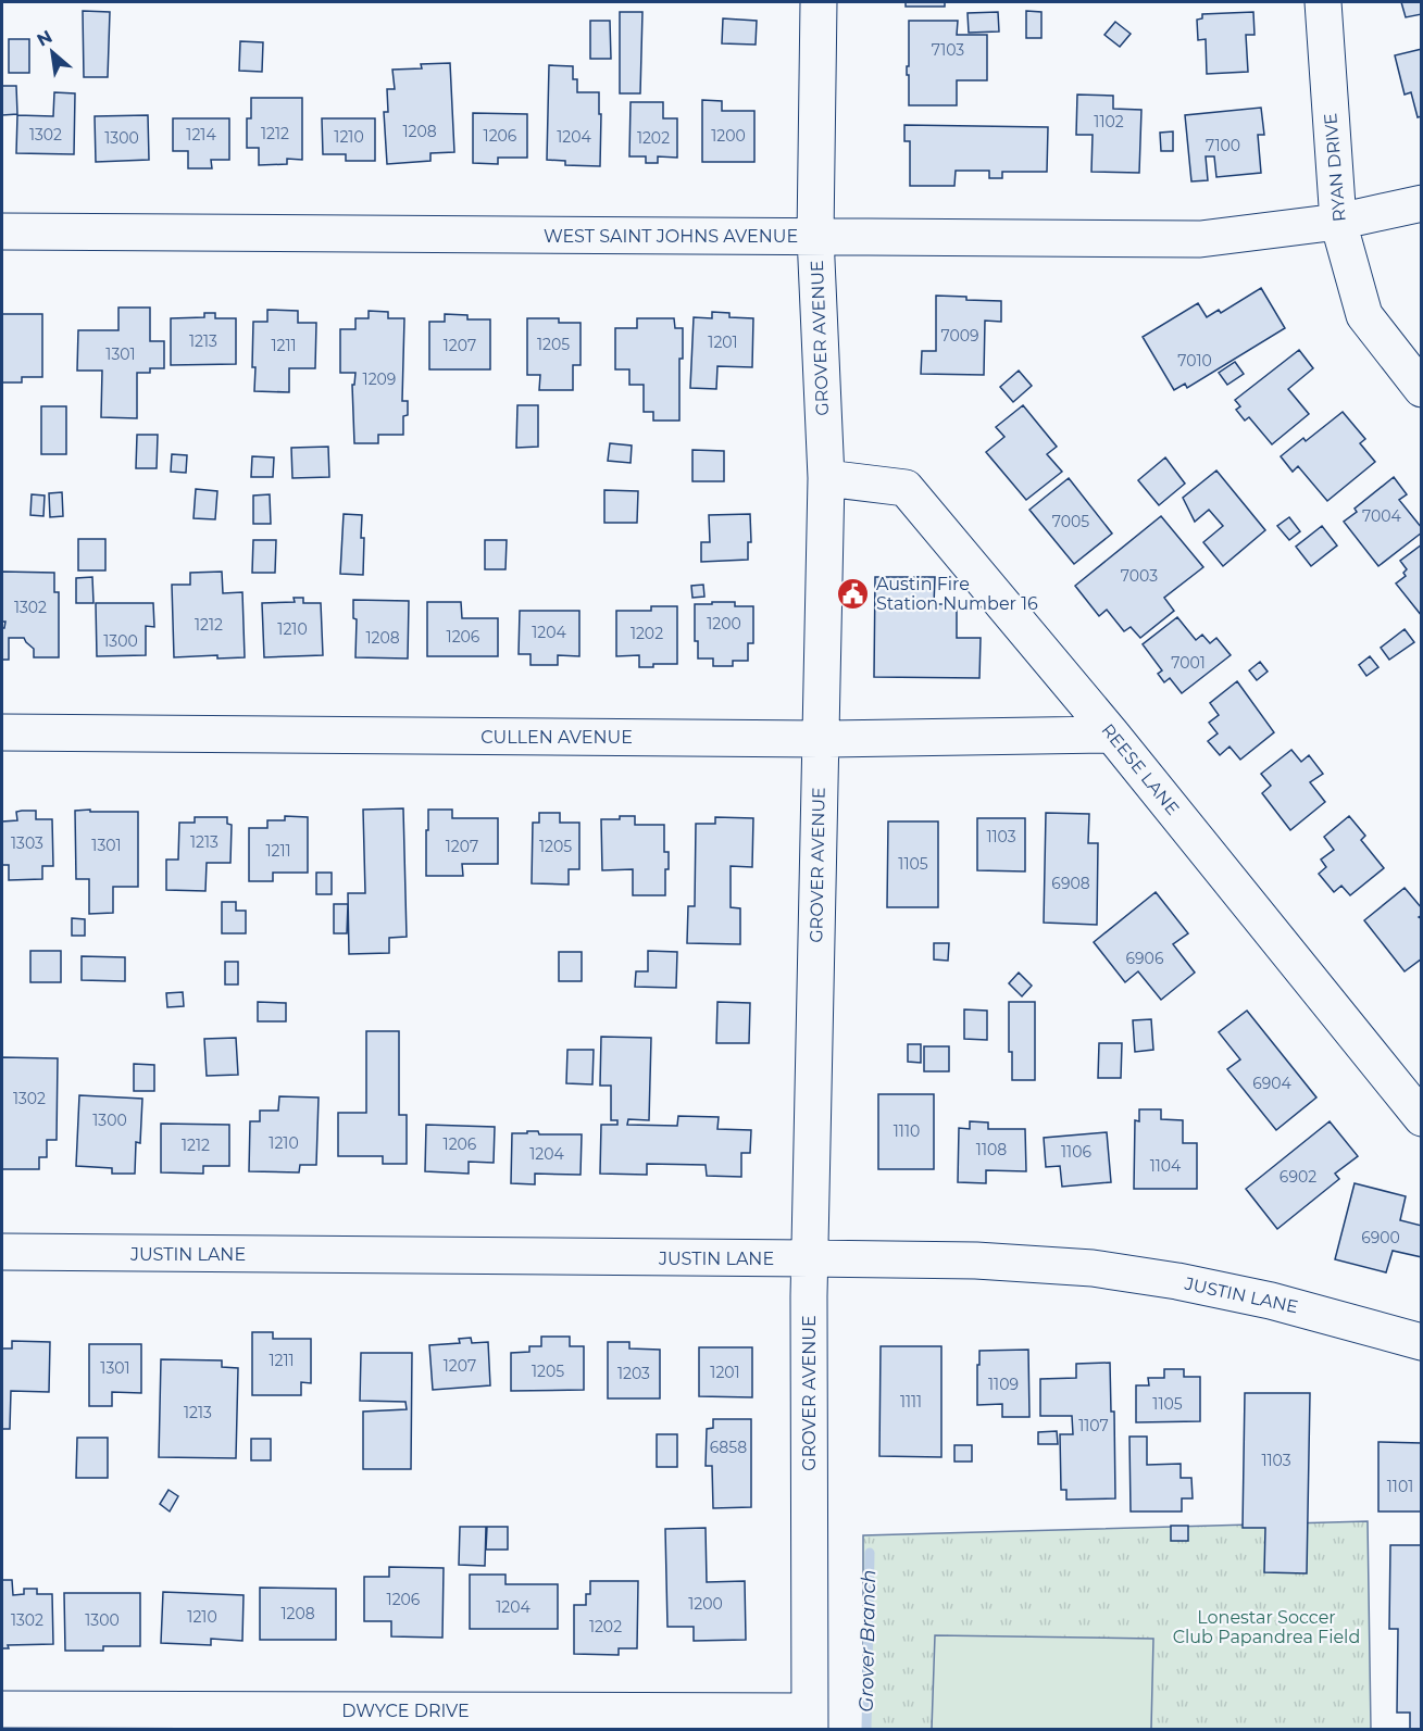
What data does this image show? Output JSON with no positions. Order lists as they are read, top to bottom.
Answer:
{
  "streets": {
    "street": [
      "RYAN DRIVE",
      "WEST SAINT JOHNS AVENUE",
      "GROVER AVENUE",
      "CULLEN AVENUE",
      "REESE LANE",
      "JUSTIN LANE",
      "DWYCE DRIVE"
    ]
  },
  "crossings": [
    ["RYAN DRIVE", "WEST SAINT JOHNS AVENUE"],
    ["WEST SAINT JOHNS AVENUE", "GROVER AVENUE"],
    ["GROVER AVENUE", "CULLEN AVENUE"],
    ["GROVER AVENUE", "REESE LANE"],
    ["GROVER AVENUE", "JUSTIN LANE"],
    ["GROVER AVENUE", "DWYCE DRIVE"],
    ["CULLEN AVENUE", "REESE LANE"]
  ],
  "water": ["Grover Branch"],
  "parks": ["Lonestar Soccer Club Papandrea Field"],
  "places": {
    "public building": ["Austin Fire Station Number 16"]
  },
  "house_numbers": [
    "7103",
    "1102",
    "1208",
    "1212",
    "1302",
    "1214",
    "1206",
    "1200",
    "1210",
    "1204",
    "1300",
    "1202",
    "7100",
    "7009",
    "1213",
    "1201",
    "1205",
    "1211",
    "1207",
    "1301",
    "7010",
    "1209",
    "7004",
    "7005",
    "7003",
    "1302",
    "1200",
    "1212",
    "1210",
    "1204",
    "1202",
    "1206",
    "1208",
    "1300",
    "7001",
    "1103",
    "1213",
    "1303",
    "1301",
    "1207",
    "1205",
    "1211",
    "1105",
    "6908",
    "6906",
    "6904",
    "1302",
    "1300",
    "1110",
    "1210",
    "1206",
    "1212",
    "1108",
    "1106",
    "1204",
    "1104",
    "6902",
    "6900",
    "1211",
    "1207",
    "1301",
    "1205",
    "1201",
    "1203",
    "1109",
    "1111",
    "1105",
    "1213",
    "1107",
    "6858",
    "1103",
    "1101",
    "1206",
    "1200",
    "1204",
    "1208",
    "1210",
    "1302",
    "1300",
    "1202"
  ],
  "north": "top left"
}
